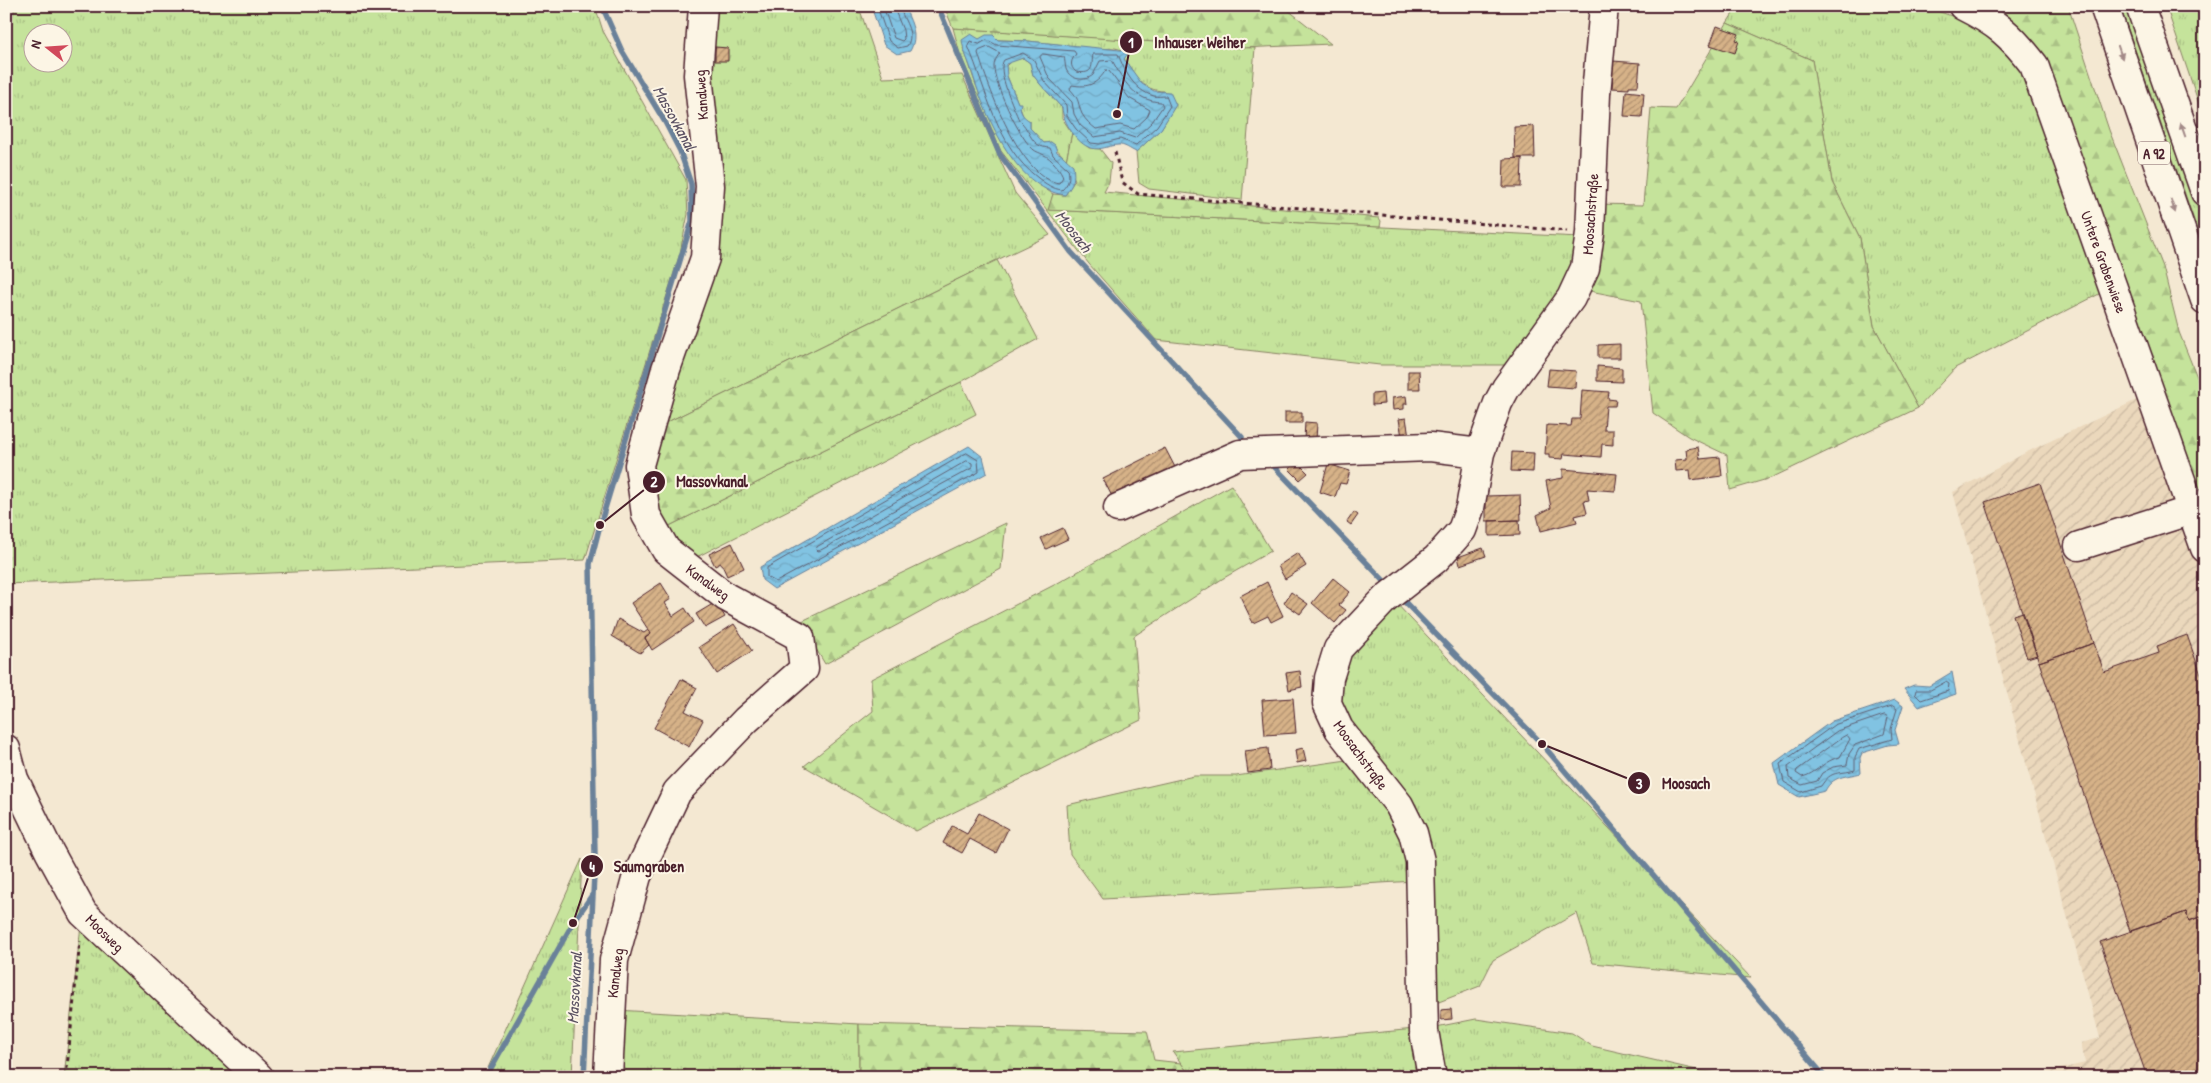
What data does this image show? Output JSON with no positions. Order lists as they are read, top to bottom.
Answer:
{
  "streets": {
    "main road": [
      "Kanalweg",
      "A 92",
      "Moosachstraße",
      "Untere Grabenwiese",
      "Moosweg"
    ]
  },
  "water": ["Massovkanal", "Moosach"],
  "places": [
    "Inhauser Weiher",
    "Massovkanal",
    "Moosach",
    "Saumgraben"
  ],
  "north": "left"
}
